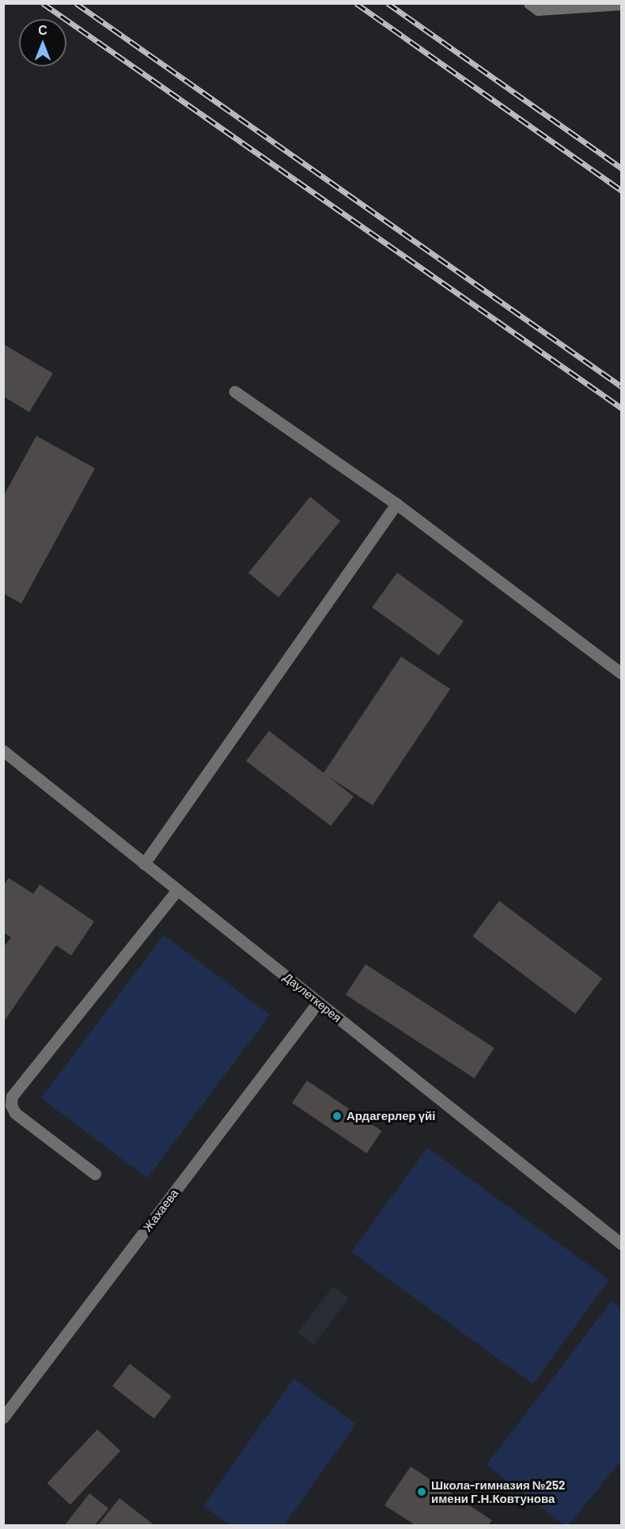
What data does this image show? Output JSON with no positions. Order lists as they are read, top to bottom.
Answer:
{
  "streets": {
    "street": ["Даулеткерея", "Жахаева"]
  },
  "crossings": [
    ["Даулеткерея", "Жахаева"]
  ],
  "places": ["Ардагерлер үйі", "Школа-гимназия №252 имени Г.Н.Ковтунова"],
  "north": "top"
}
